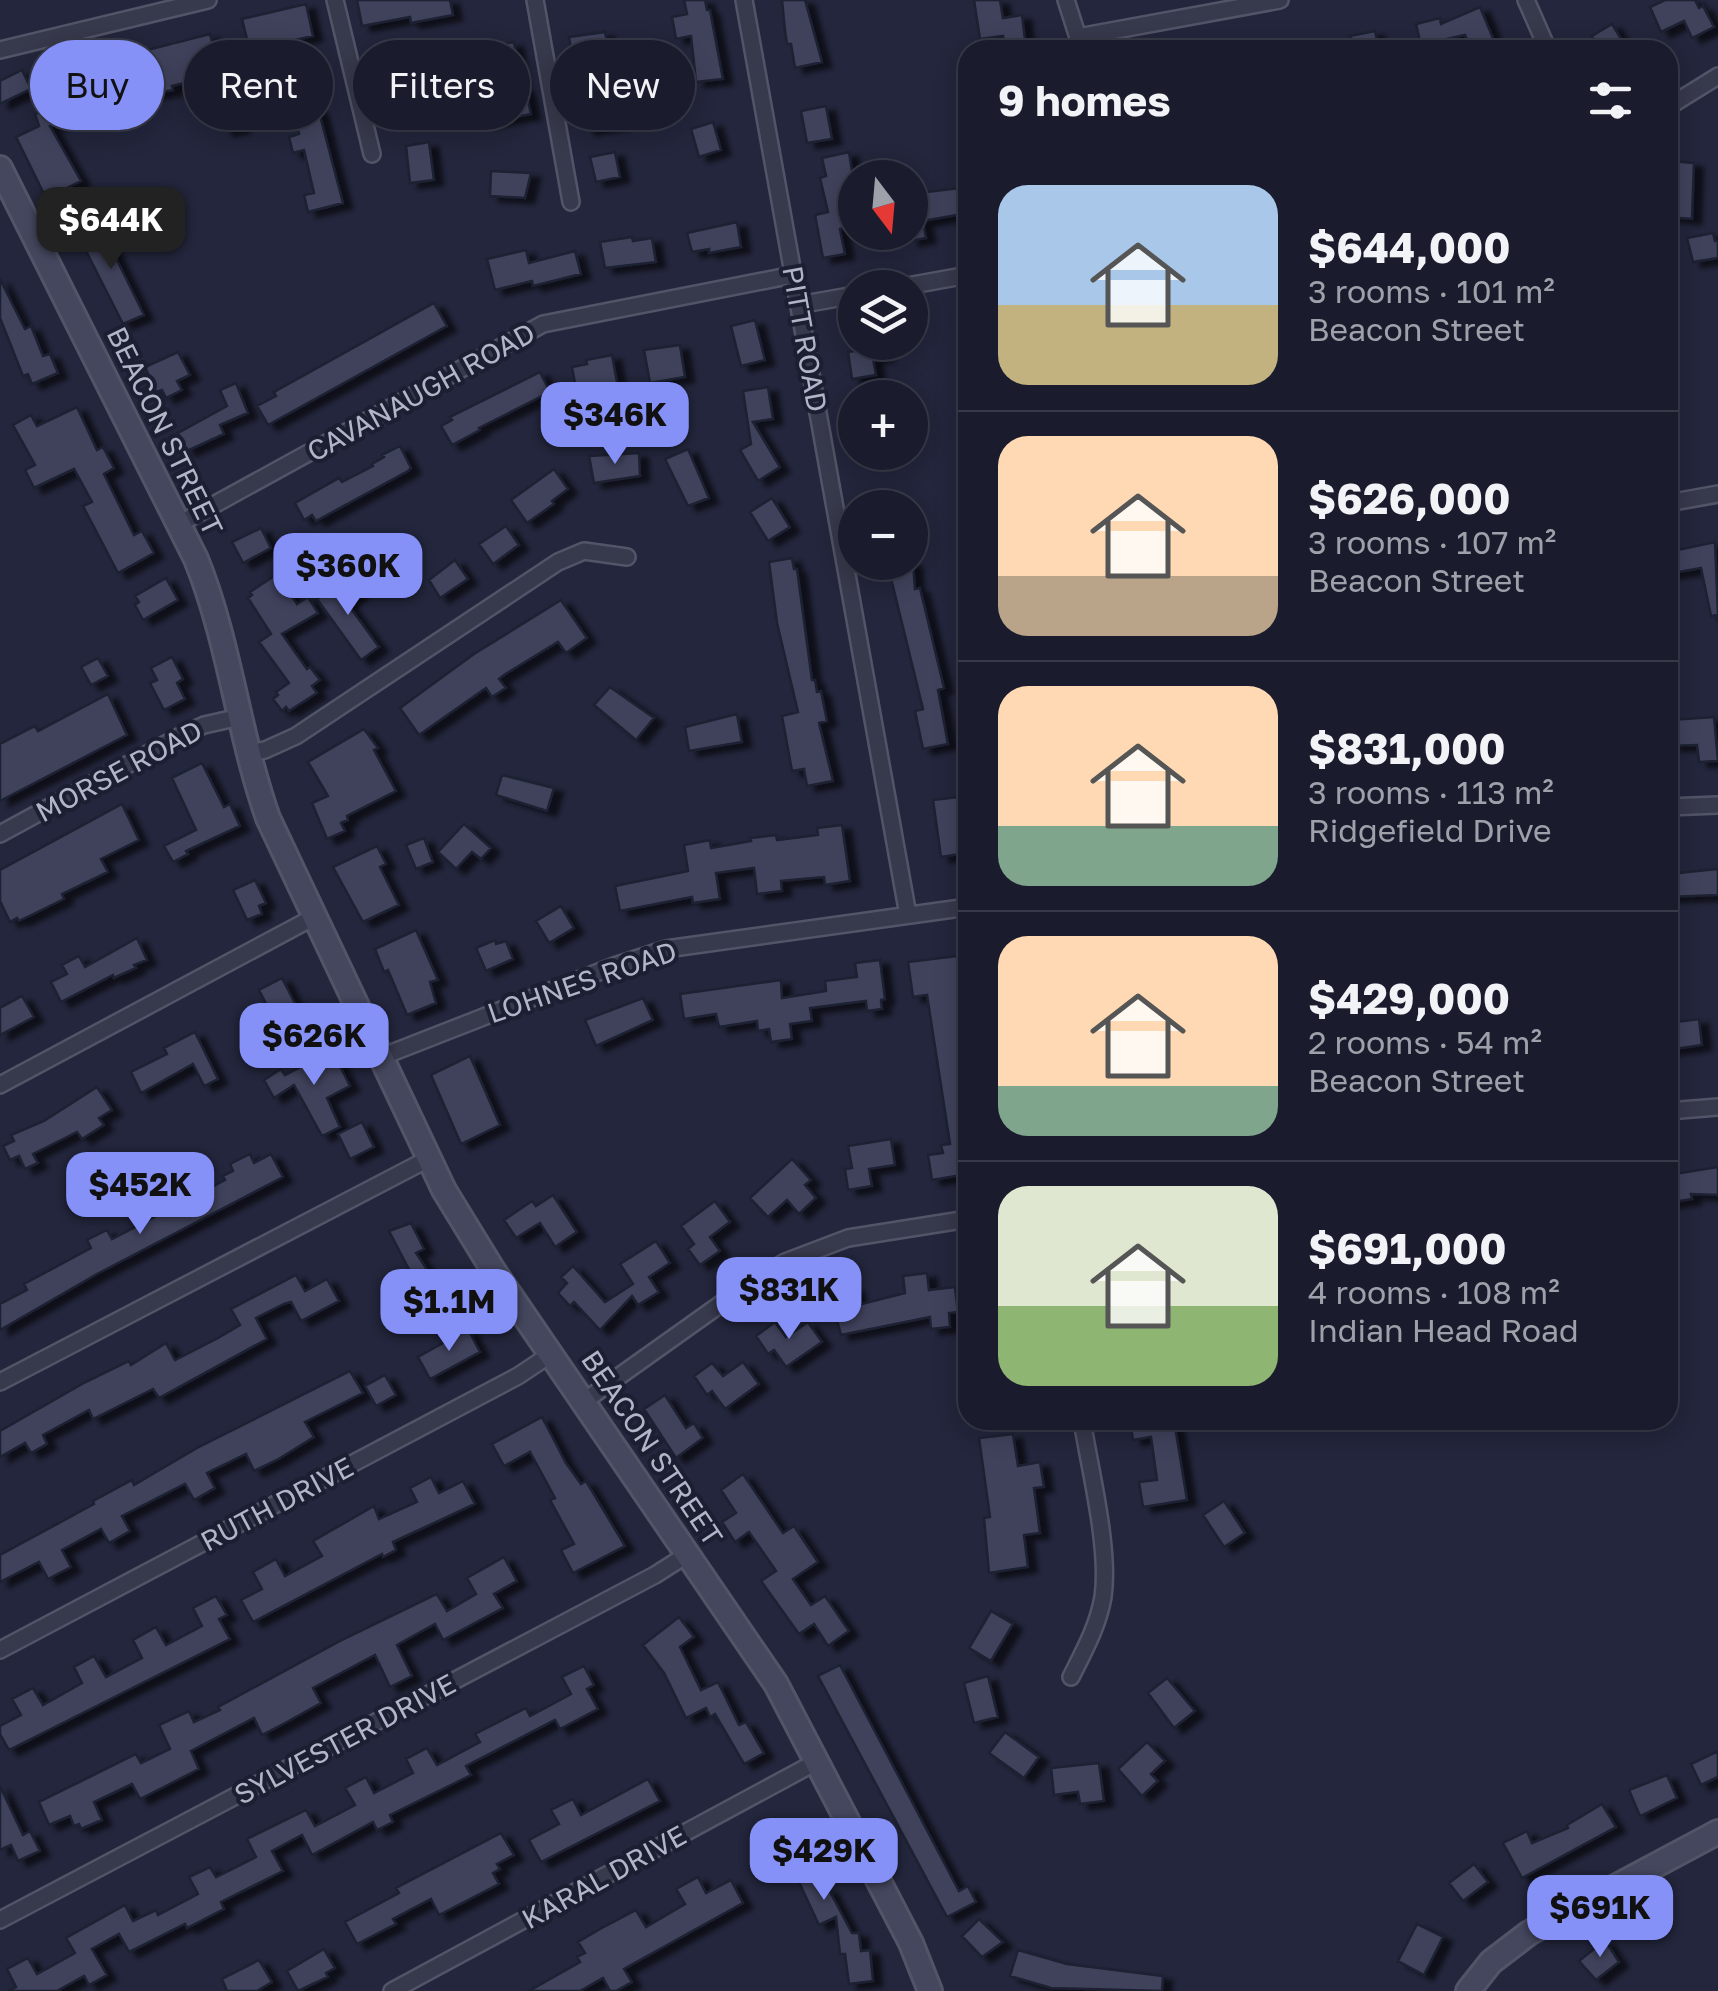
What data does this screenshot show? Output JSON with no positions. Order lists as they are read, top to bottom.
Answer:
{
  "streets": {
    "street": [
      "PITT ROAD",
      "CAVANAUGH ROAD",
      "BEACON STREET",
      "MORSE ROAD",
      "LOHNES ROAD",
      "RUTH DRIVE",
      "SYLVESTER DRIVE",
      "KARAL DRIVE"
    ]
  },
  "crossings": [
    ["PITT ROAD", "CAVANAUGH ROAD"],
    ["PITT ROAD", "LOHNES ROAD"],
    ["CAVANAUGH ROAD", "BEACON STREET"],
    ["BEACON STREET", "MORSE ROAD"],
    ["BEACON STREET", "LOHNES ROAD"],
    ["BEACON STREET", "RUTH DRIVE"],
    ["BEACON STREET", "SYLVESTER DRIVE"],
    ["BEACON STREET", "KARAL DRIVE"]
  ],
  "north": "bottom",
  "page": {
    "chip": [
      "Buy",
      "Rent",
      "Filters",
      "New"
    ],
    "heading": "9 homes",
    "map_buttons": ["+", "−"],
    "list": [
      {
        "name": "$644,000",
        "note": "3 rooms · 101 m² · Beacon Street"
      },
      {
        "name": "$626,000",
        "note": "3 rooms · 107 m² · Beacon Street"
      },
      {
        "name": "$831,000",
        "note": "3 rooms · 113 m² · Ridgefield Drive"
      },
      {
        "name": "$429,000",
        "note": "2 rooms · 54 m² · Beacon Street"
      },
      {
        "name": "$691,000",
        "note": "4 rooms · 108 m² · Indian Head Road"
      }
    ],
    "price": [
      "$644K",
      "$346K",
      "$360K",
      "$626K",
      "$452K",
      "$831K",
      "$1.1M",
      "$429K",
      "$691K"
    ]
  }
}
